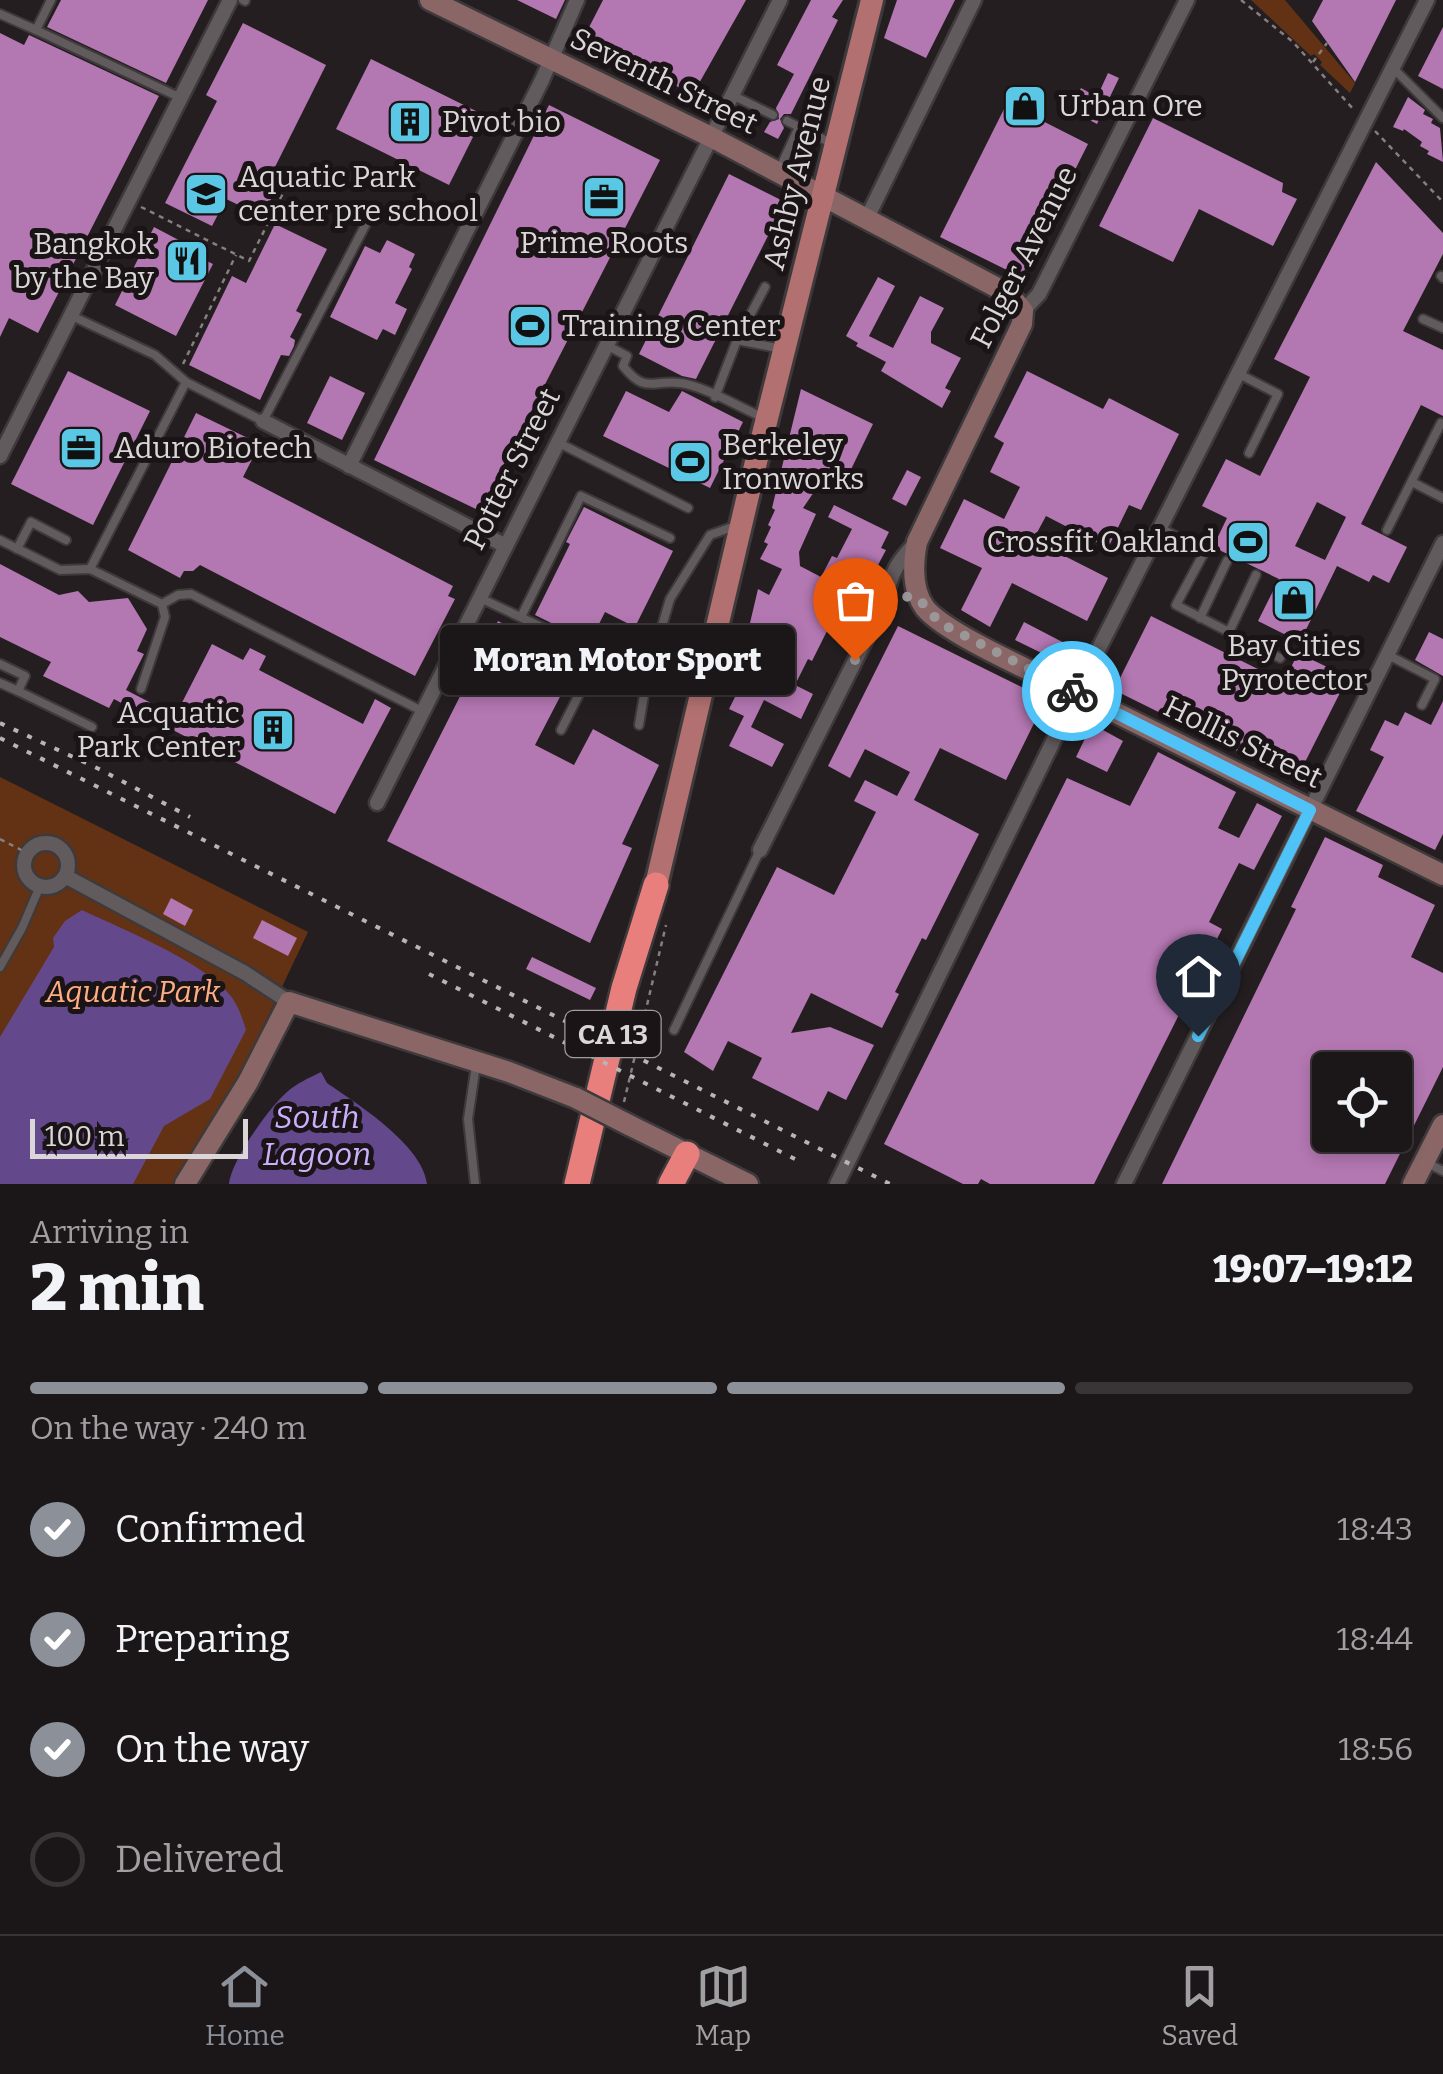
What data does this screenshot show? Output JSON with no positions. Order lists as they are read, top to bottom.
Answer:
{
  "streets": {
    "highway": ["CA 13"],
    "main road": ["Ashby Avenue"],
    "street": [
      "Seventh Street",
      "Folger Avenue",
      "Potter Street",
      "Hollis Street"
    ]
  },
  "crossings": [
    ["Seventh Street", "Ashby Avenue"],
    ["Seventh Street", "Folger Avenue"],
    ["Seventh Street", "Potter Street"],
    ["Ashby Avenue", "CA 13"],
    ["Folger Avenue", "Hollis Street"]
  ],
  "water": ["South Lagoon"],
  "parks": ["Aquatic Park"],
  "places": {
    "shop": ["Urban Ore", "Bay Cities Pyrotector"],
    "building": ["Pivot bio", "Acquatic Park Center"],
    "school or university": ["Aquatic Park center pre school"],
    "office": ["Prime Roots", "Aduro Biotech"],
    "restaurant": ["Bangkok by the Bay"],
    "sports": ["Training Center", "Berkeley Ironworks", "Crossfit Oakland"],
    "other": ["Moran Motor Sport"]
  },
  "scale_bar": "100 m",
  "page": {
    "bubble": "Moran Motor Sport",
    "scale": "100 m",
    "heading": ["2 min", "Arriving in", "19:07–19:12"],
    "bar": "On the way · 240 m",
    "list": [
      ["Confirmed", "18:43"],
      ["Preparing", "18:44"],
      ["On the way", "18:56"],
      "Delivered"
    ],
    "tabs": ["Home", "Map", "Saved"]
  }
}
